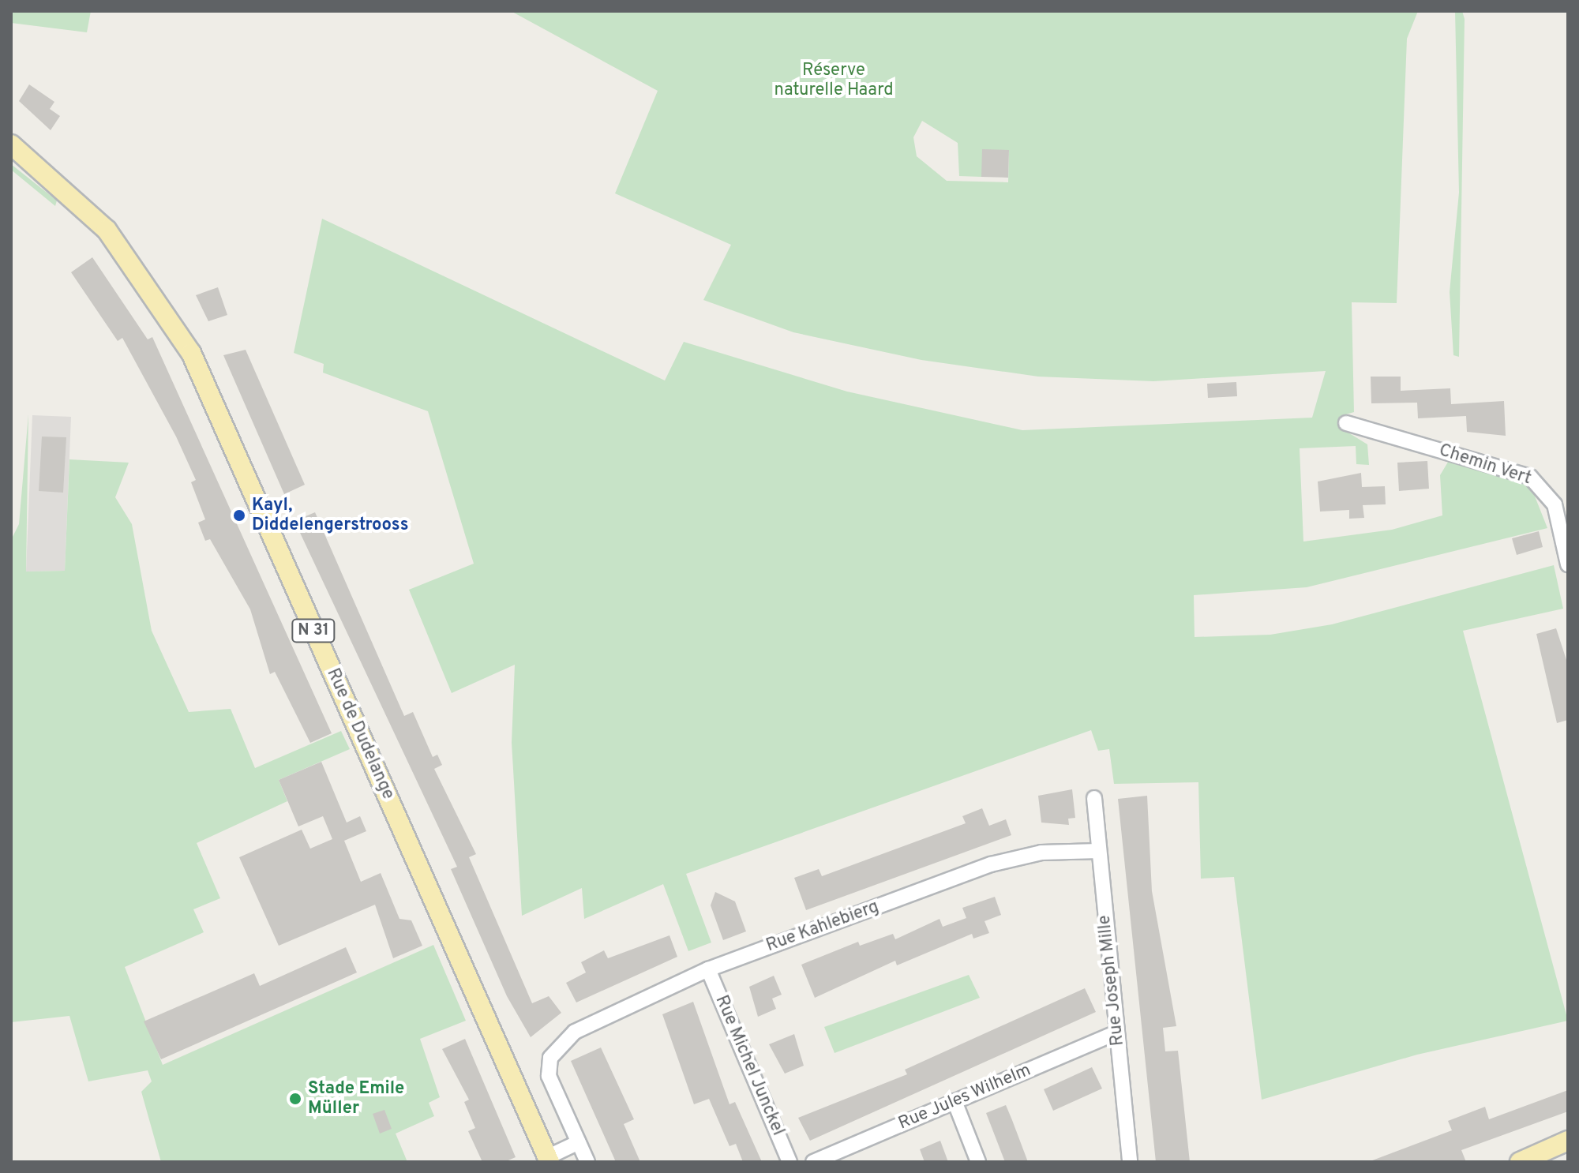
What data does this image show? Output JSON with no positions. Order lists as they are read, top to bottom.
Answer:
{
  "streets": {
    "main road": ["N 31", "Rue de Dudelange"],
    "street": [
      "Chemin Vert",
      "Rue Kahlebierg",
      "Rue Joseph Mille",
      "Rue Michel Junckel",
      "Rue Jules Wilhelm"
    ]
  },
  "crossings": [
    ["Rue Kahlebierg", "Rue Joseph Mille"],
    ["Rue Kahlebierg", "Rue Michel Junckel"],
    ["Rue Joseph Mille", "Rue Jules Wilhelm"]
  ],
  "parks": ["Réserve naturelle Haard"],
  "places": ["Kayl, Diddelengerstrooss", "Stade Emile Müller"]
}
